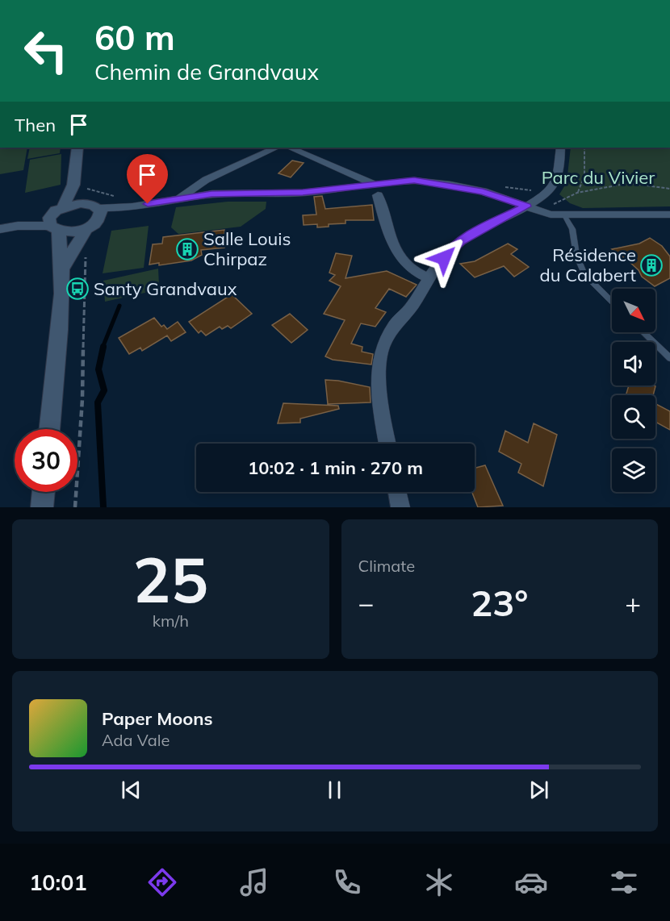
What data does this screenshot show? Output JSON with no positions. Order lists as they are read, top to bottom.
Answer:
{
  "parks": ["Parc du Vivier"],
  "places": {
    "building": ["Salle Louis Chirpaz", "Résidence du Calabert"],
    "bus stop": ["Santy Grandvaux"]
  },
  "north": "bottom right",
  "page": {
    "turn": ["60 m", "Chemin de Grandvaux"],
    "then": "Then",
    "limit": "30",
    "trip": "10:02 · 1 min · 270 m",
    "tile": [
      ["25", "km/h"],
      "Climate"
    ],
    "heat": ["−", "23°", "+"],
    "song": ["Paper Moons", "Ada Vale"],
    "tabs": "10:01"
  }
}
